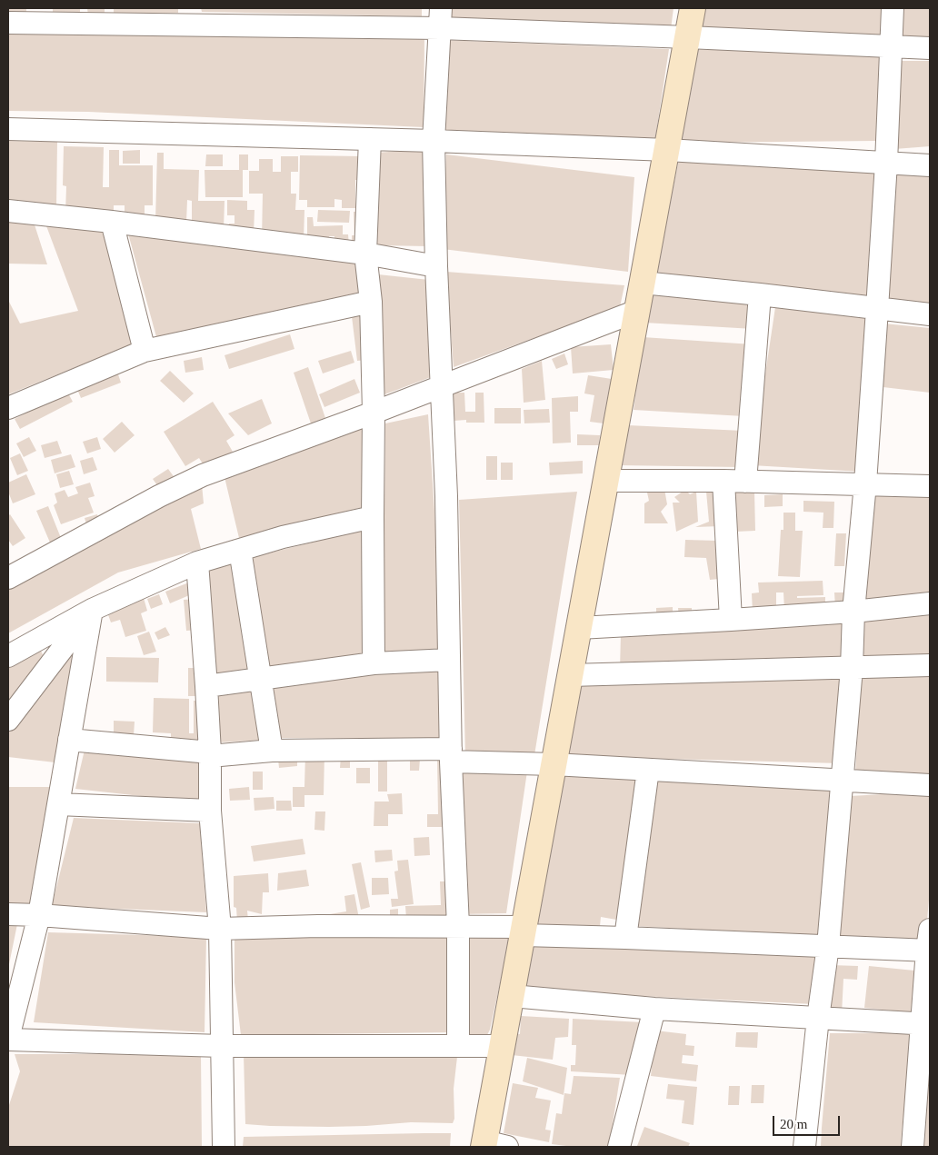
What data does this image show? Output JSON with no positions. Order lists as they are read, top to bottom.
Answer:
{
  "scale_bar": "20 m"
}
